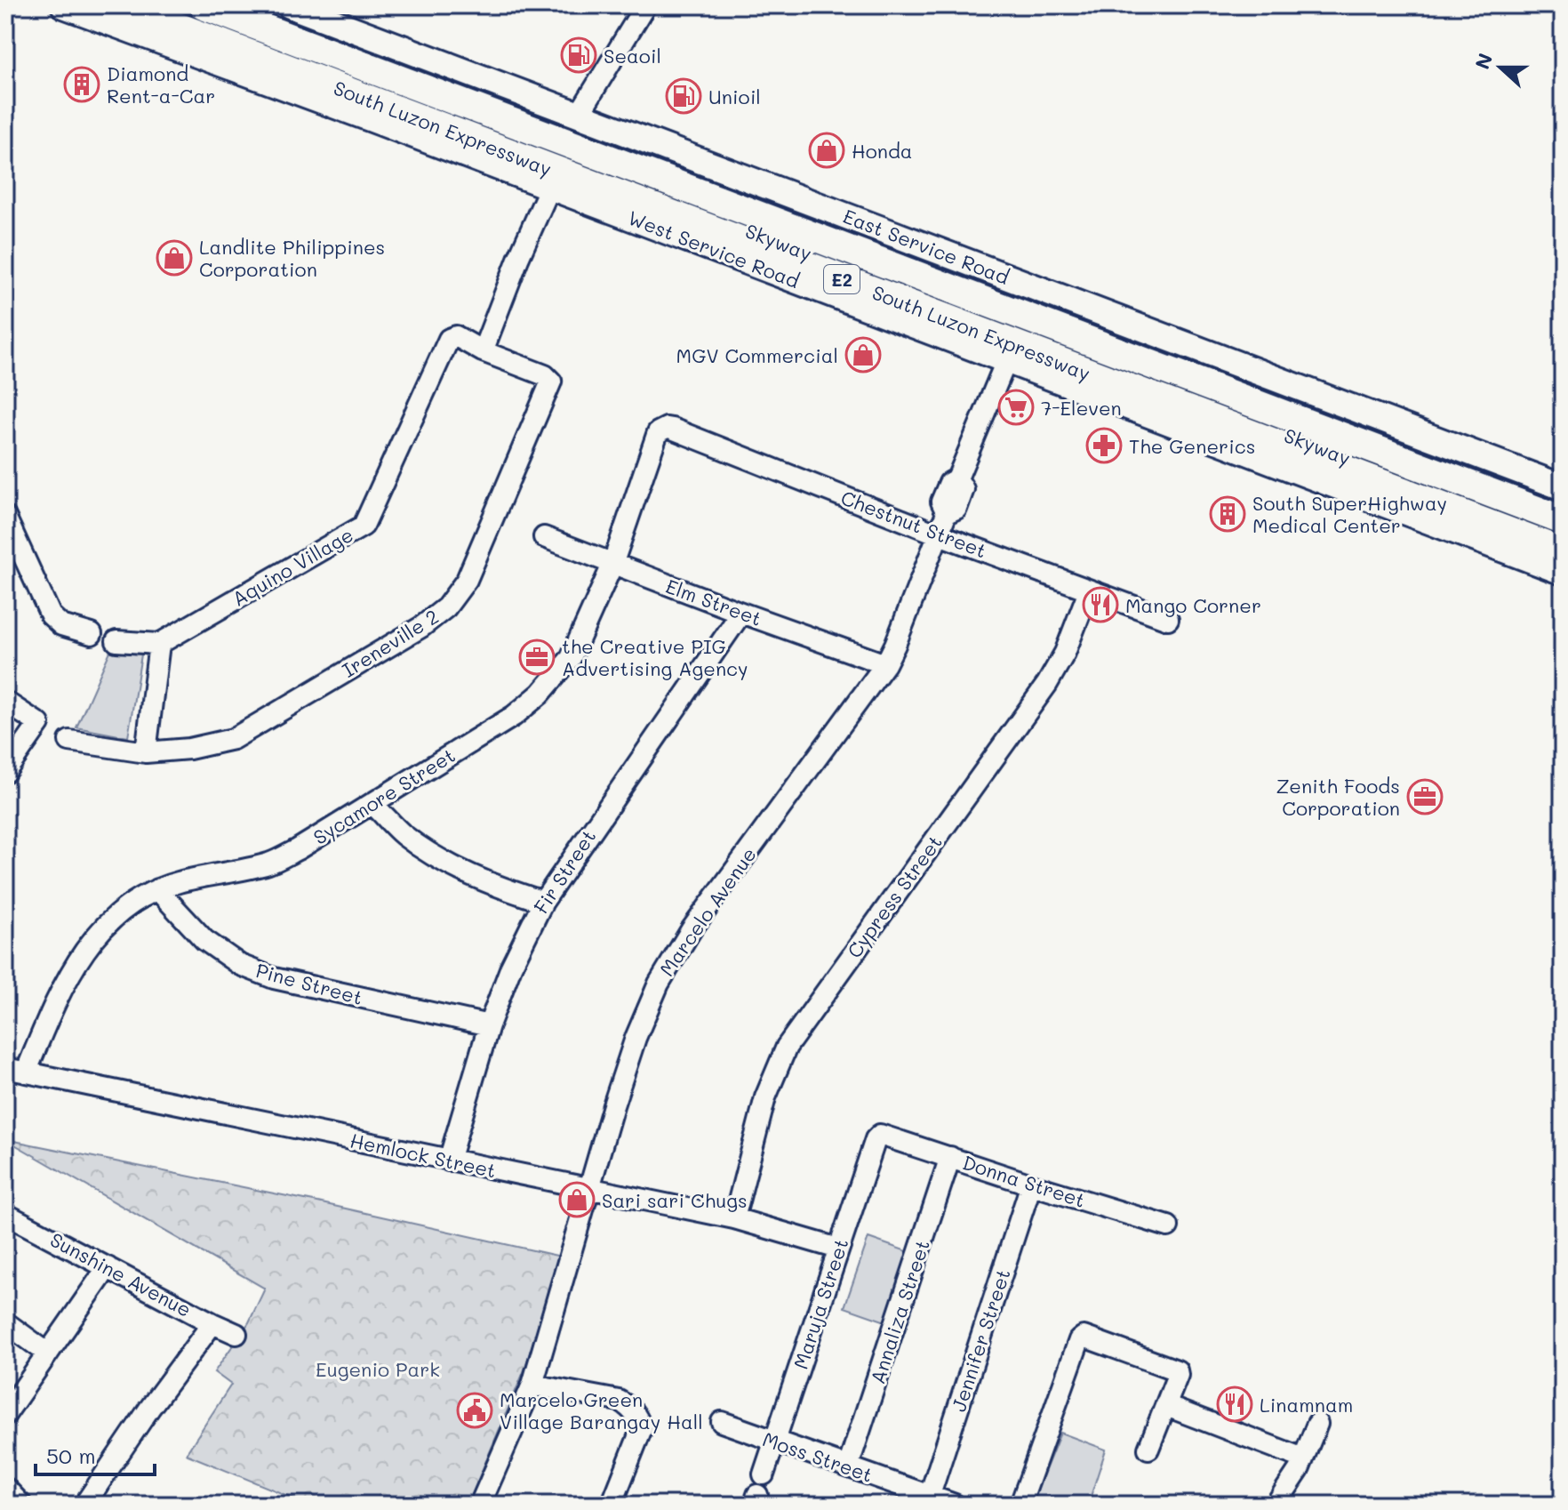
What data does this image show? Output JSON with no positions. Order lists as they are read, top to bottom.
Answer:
{
  "streets": {
    "highway": ["South Luzon Expressway", "Skyway", "E2"],
    "main road": ["East Service Road", "West Service Road"],
    "street": [
      "Chestnut Street",
      "Aquino Village",
      "Elm Street",
      "Ireneville 2",
      "Sycamore Street",
      "Fir Street",
      "Cypress Street",
      "Marcelo Avenue",
      "Pine Street",
      "Hemlock Street",
      "Donna Street",
      "Sunshine Avenue",
      "Maruja Street",
      "Annaliza Street",
      "Jennifer Street",
      "Moss Street"
    ]
  },
  "crossings": [
    ["West Service Road", "Marcelo Avenue"],
    ["Chestnut Street", "Sycamore Street"],
    ["Chestnut Street", "Cypress Street"],
    ["Chestnut Street", "Marcelo Avenue"],
    ["Aquino Village", "Ireneville 2"],
    ["Elm Street", "Sycamore Street"],
    ["Elm Street", "Fir Street"],
    ["Elm Street", "Marcelo Avenue"],
    ["Sycamore Street", "Pine Street"],
    ["Sycamore Street", "Hemlock Street"],
    ["Fir Street", "Pine Street"],
    ["Fir Street", "Hemlock Street"],
    ["Cypress Street", "Hemlock Street"],
    ["Marcelo Avenue", "Hemlock Street"],
    ["Hemlock Street", "Maruja Street"],
    ["Donna Street", "Maruja Street"],
    ["Donna Street", "Annaliza Street"],
    ["Donna Street", "Jennifer Street"],
    ["Maruja Street", "Moss Street"],
    ["Annaliza Street", "Moss Street"],
    ["Jennifer Street", "Moss Street"]
  ],
  "parks": ["Eugenio Park"],
  "places": {
    "fuel station": ["Seaoil", "Unioil"],
    "building": ["Diamond Rent-a-Car", "South SuperHighway Medical Center"],
    "shop": [
      "Honda",
      "Landlite Philippines Corporation",
      "MGV Commercial",
      "Sari sari Chugs"
    ],
    "supermarket": ["7-Eleven"],
    "pharmacy": ["The Generics"],
    "restaurant": ["Mango Corner", "Linamnam"],
    "office": ["the Creative PIG Advertising Agency", "Zenith Foods Corporation"],
    "public building": ["Marcelo Green Village Barangay Hall"]
  },
  "scale_bar": "50 m",
  "north": "left"
}
